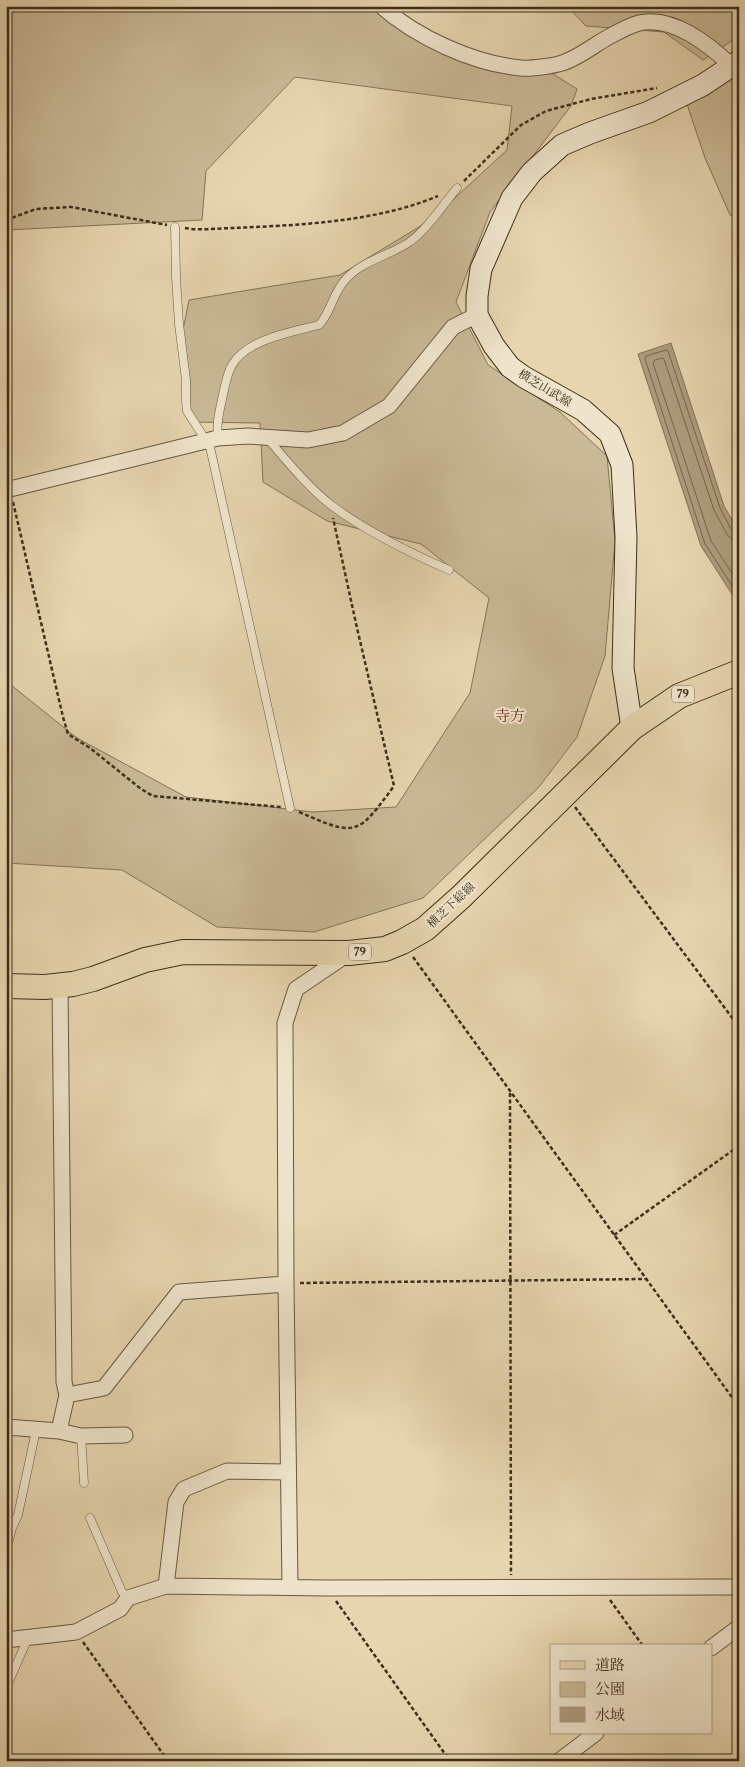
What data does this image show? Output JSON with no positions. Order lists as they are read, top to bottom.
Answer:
{
  "streets": {
    "main road": ["横芝山武線", "79", "横芝下総線"]
  },
  "crossings": [
    ["横芝山武線", "横芝下総線"]
  ],
  "districts": ["寺方"],
  "legend": ["道路", "公園", "水域"]
}
